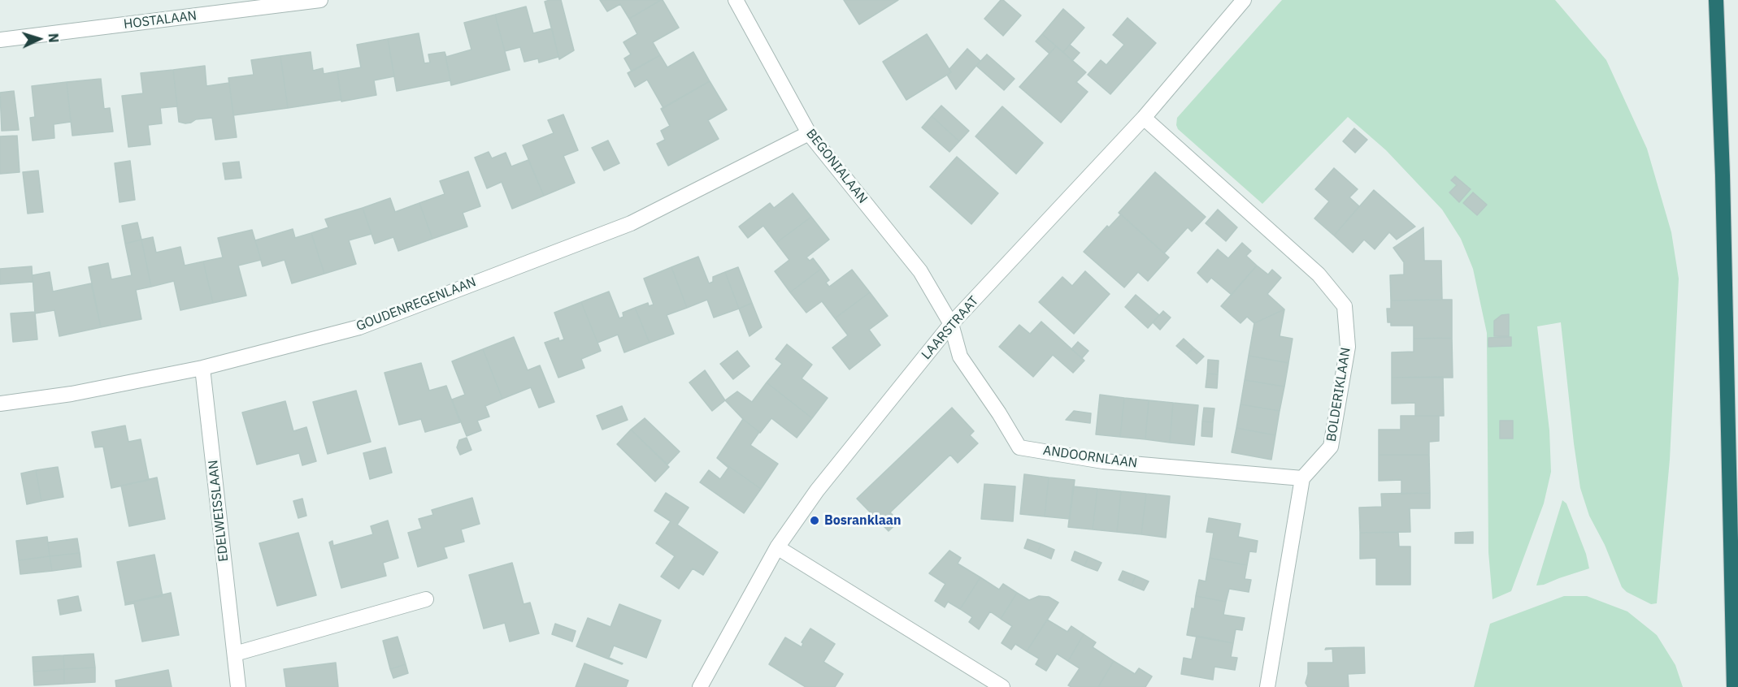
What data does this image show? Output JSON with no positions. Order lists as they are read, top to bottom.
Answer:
{
  "streets": {
    "street": [
      "HOSTALAAN",
      "BEGONIALAAN",
      "GOUDENREGENLAAN",
      "LAARSTRAAT",
      "BOLDERIKLAAN",
      "ANDOORNLAAN",
      "EDELWEISSLAAN"
    ]
  },
  "crossings": [
    ["BEGONIALAAN", "GOUDENREGENLAAN"],
    ["BEGONIALAAN", "LAARSTRAAT"],
    ["BEGONIALAAN", "ANDOORNLAAN"],
    ["GOUDENREGENLAAN", "EDELWEISSLAAN"],
    ["LAARSTRAAT", "BOLDERIKLAAN"],
    ["LAARSTRAAT", "ANDOORNLAAN"],
    ["BOLDERIKLAAN", "ANDOORNLAAN"]
  ],
  "places": ["Bosranklaan"],
  "north": "right"
}
